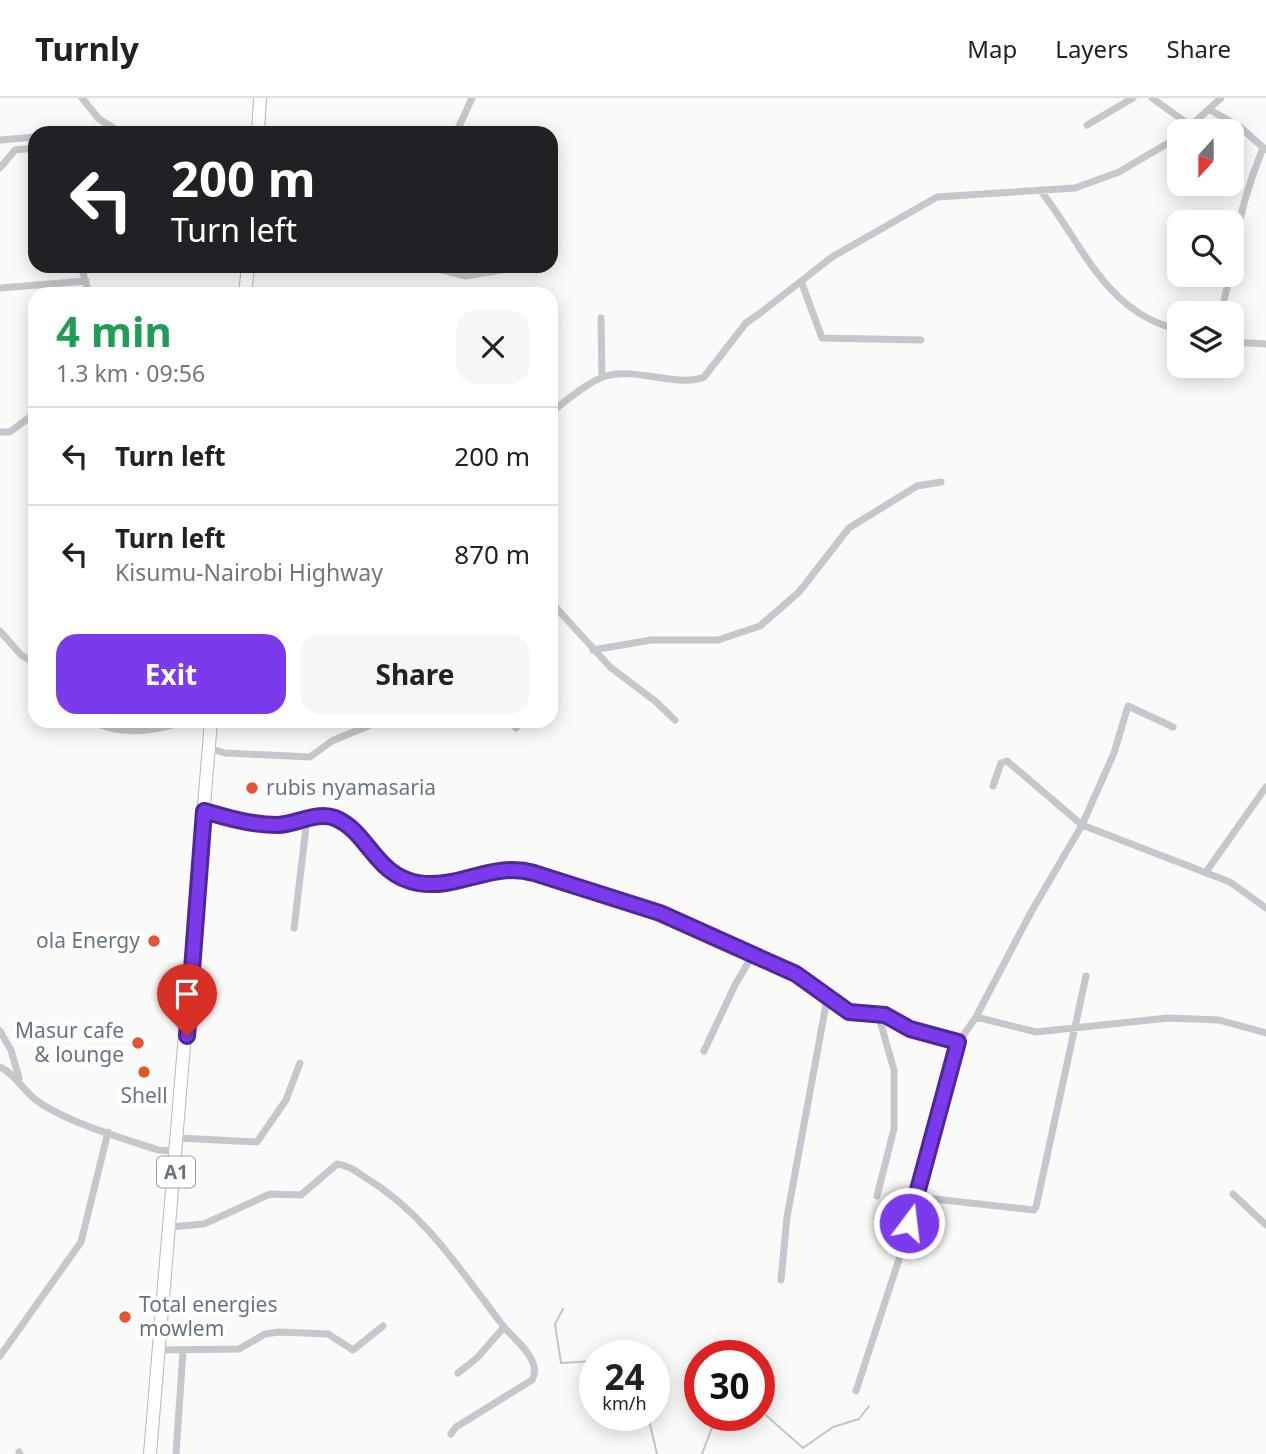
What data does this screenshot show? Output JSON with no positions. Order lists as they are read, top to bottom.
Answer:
{
  "streets": {
    "highway": ["A1"]
  },
  "places": [
    "rubis nyamasaria",
    "ola Energy",
    "Masur cafe & lounge",
    "Shell",
    "Total energies mowlem"
  ],
  "north": "bottom",
  "page": {
    "header": "Turnly",
    "nav": ["Map", "Layers", "Share"],
    "turn": ["200 m", "Turn left"],
    "heading": ["4 min", "1.3 km · 09:56"],
    "list": [
      {
        "name": "Turn left",
        "value": "200 m"
      },
      {
        "name": "Turn left",
        "note": "Kisumu-Nairobi Highway",
        "value": "870 m"
      }
    ],
    "buttons": ["Exit", "Share"],
    "speed": "24 km/h",
    "limit": "30"
  }
}
